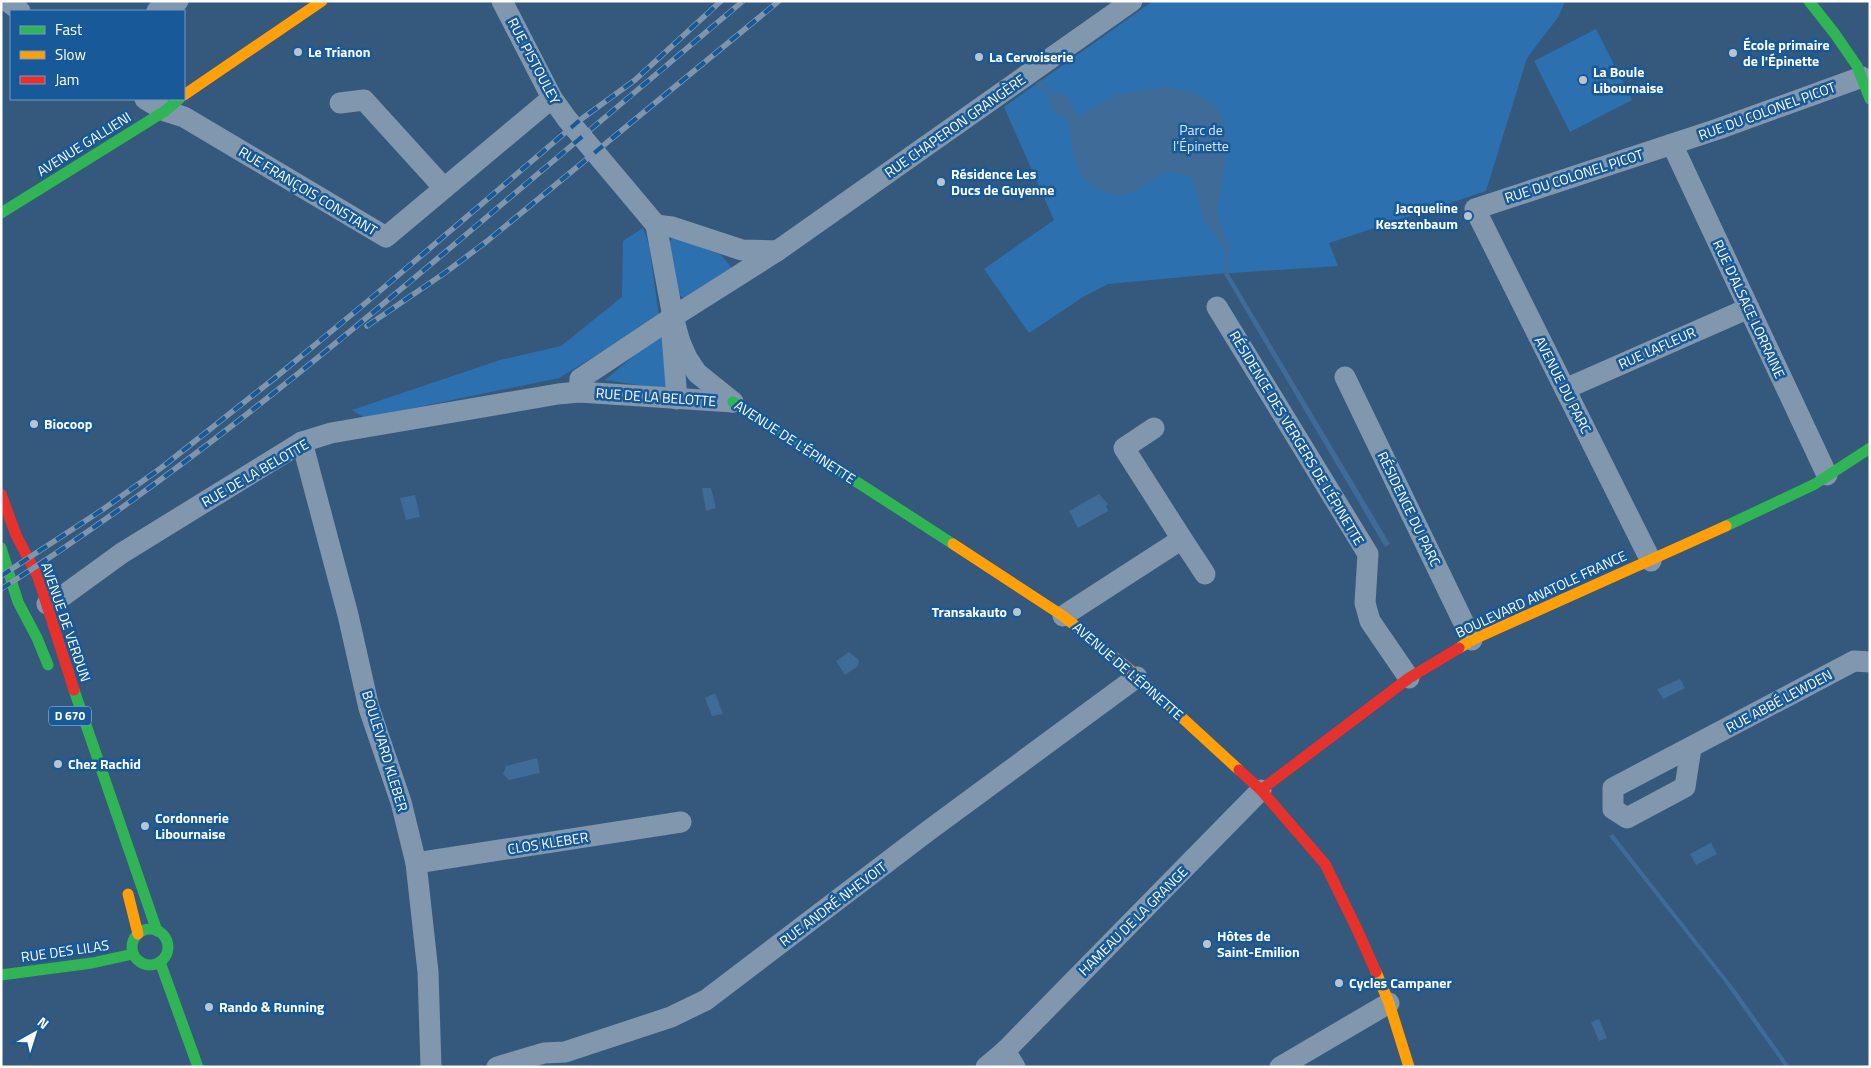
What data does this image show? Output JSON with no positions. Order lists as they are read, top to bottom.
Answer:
{
  "streets": {
    "street": [
      "RUE PISTOULEY",
      "RUE DU COLONEL PICOT",
      "RUE CHAPERON GRANGÈRE",
      "AVENUE GALLIENI",
      "RUE FRANÇOIS CONSTANT",
      "RUE D'ALSACE LORRAINE",
      "RUE LAFLEUR",
      "AVENUE DU PARC",
      "RUE DE LA BELOTTE",
      "RÉSIDENCE DES VERGERS DE L'ÉPINETTE",
      "AVENUE DE L'ÉPINETTE",
      "RÉSIDENCE DU PARC",
      "BOULEVARD ANATOLE FRANCE",
      "AVENUE DE VERDUN",
      "RUE ABBÉ LEWDEN",
      "D 670",
      "BOULEVARD KLEBER",
      "CLOS KLEBER",
      "RUE ANDRÉ NHEVOIT",
      "HAMEAU DE LA GRANGE",
      "RUE DES LILAS"
    ]
  },
  "crossings": [
    ["RUE PISTOULEY", "RUE FRANÇOIS CONSTANT"],
    ["RUE PISTOULEY", "AVENUE DE L'ÉPINETTE"],
    ["RUE DU COLONEL PICOT", "RUE D'ALSACE LORRAINE"],
    ["RUE DU COLONEL PICOT", "AVENUE DU PARC"],
    ["RUE CHAPERON GRANGÈRE", "RUE DE LA BELOTTE"],
    ["RUE CHAPERON GRANGÈRE", "AVENUE DE L'ÉPINETTE"],
    ["AVENUE GALLIENI", "RUE FRANÇOIS CONSTANT"],
    ["RUE D'ALSACE LORRAINE", "RUE LAFLEUR"],
    ["RUE D'ALSACE LORRAINE", "BOULEVARD ANATOLE FRANCE"],
    ["RUE LAFLEUR", "AVENUE DU PARC"],
    ["AVENUE DU PARC", "BOULEVARD ANATOLE FRANCE"],
    ["RUE DE LA BELOTTE", "AVENUE DE L'ÉPINETTE"],
    ["RUE DE LA BELOTTE", "AVENUE DE VERDUN"],
    ["RUE DE LA BELOTTE", "BOULEVARD KLEBER"],
    ["RÉSIDENCE DES VERGERS DE L'ÉPINETTE", "BOULEVARD ANATOLE FRANCE"],
    ["AVENUE DE L'ÉPINETTE", "BOULEVARD ANATOLE FRANCE"],
    ["AVENUE DE L'ÉPINETTE", "RUE ANDRÉ NHEVOIT"],
    ["AVENUE DE L'ÉPINETTE", "HAMEAU DE LA GRANGE"],
    ["RÉSIDENCE DU PARC", "BOULEVARD ANATOLE FRANCE"],
    ["BOULEVARD ANATOLE FRANCE", "HAMEAU DE LA GRANGE"],
    ["AVENUE DE VERDUN", "RUE DES LILAS"],
    ["BOULEVARD KLEBER", "CLOS KLEBER"]
  ],
  "parks": ["Parc de l'Épinette"],
  "places": [
    "Le Trianon",
    "École primaire de l'Épinette",
    "La Cervoiserie",
    "La Boule Libournaise",
    "Résidence Les Ducs de Guyenne",
    "Jacqueline Kesztenbaum",
    "Biocoop",
    "Transakauto",
    "Chez Rachid",
    "Cordonnerie Libournaise",
    "Hôtes de Saint-Emilion",
    "Cycles Campaner",
    "Rando & Running"
  ],
  "legend": ["Fast", "Slow", "Jam"],
  "north": "top right"
}
